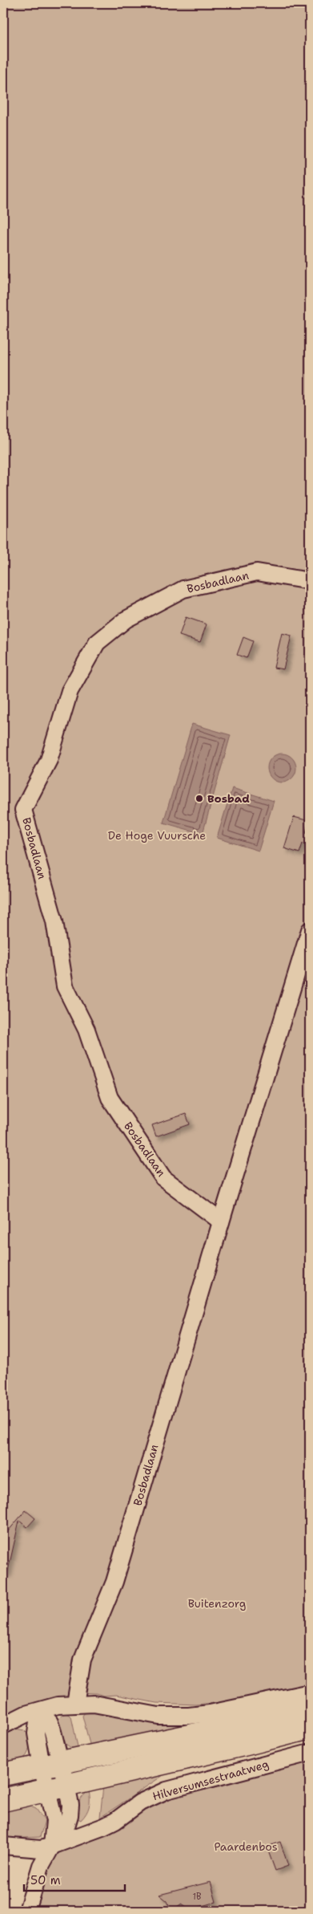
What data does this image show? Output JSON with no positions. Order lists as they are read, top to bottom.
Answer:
{
  "streets": {
    "street": ["Bosbadlaan", "Hilversumsestraatweg"]
  },
  "parks": ["De Hoge Vuursche", "Buitenzorg", "Paardenbos"],
  "places": ["Bosbad"],
  "house_numbers": ["1B"],
  "scale_bar": "50 m"
}
